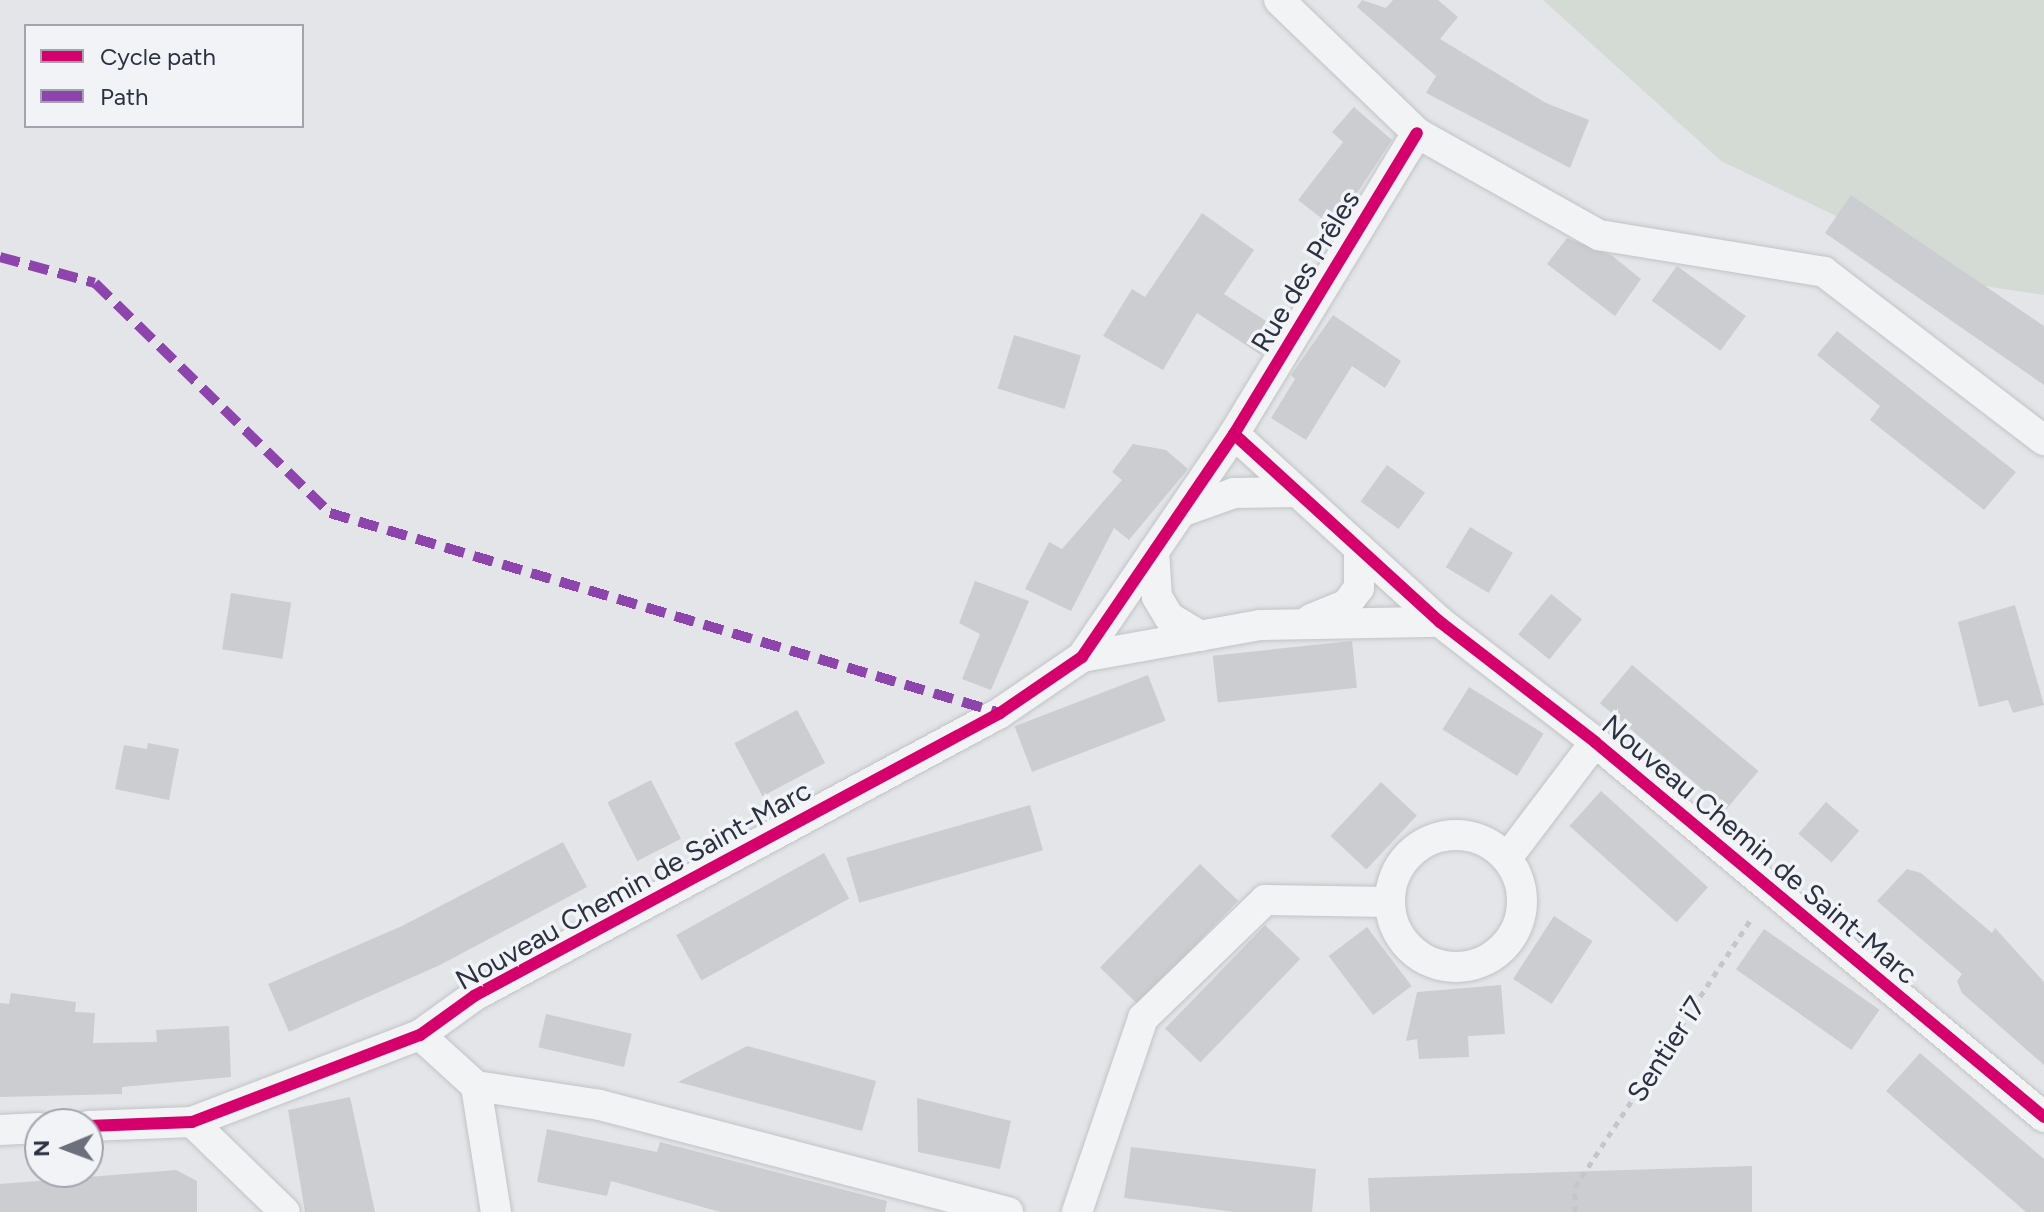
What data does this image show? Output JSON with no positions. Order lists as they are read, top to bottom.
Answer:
{
  "streets": {
    "street": ["Rue des Prêles", "Nouveau Chemin de Saint-Marc"],
    "path": ["Sentier i7"]
  },
  "crossings": [
    ["Rue des Prêles", "Nouveau Chemin de Saint-Marc"],
    ["Nouveau Chemin de Saint-Marc", "Sentier i7"]
  ],
  "legend": ["Cycle path", "Path"],
  "north": "left"
}
